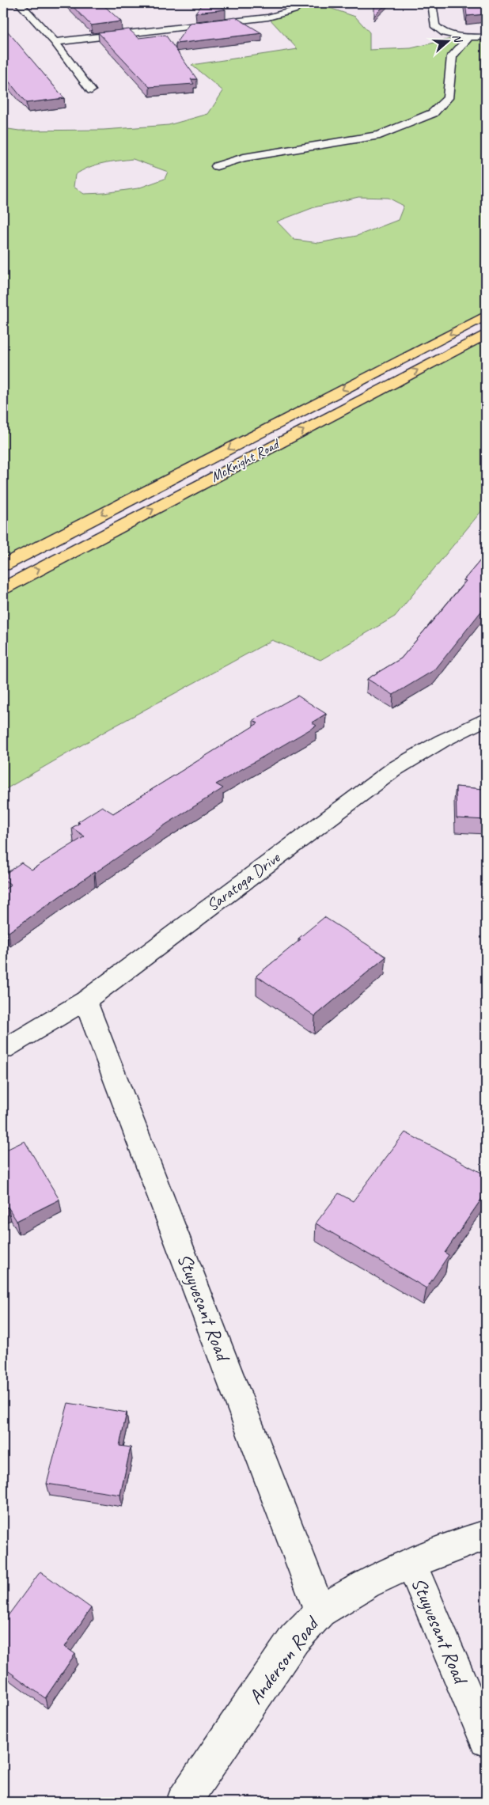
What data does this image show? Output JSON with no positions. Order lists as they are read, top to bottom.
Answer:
{
  "streets": {
    "highway": ["McKnight Road"],
    "street": ["Saratoga Drive", "Stuyvesant Road", "Anderson Road"]
  },
  "crossings": [
    ["Saratoga Drive", "Stuyvesant Road"],
    ["Stuyvesant Road", "Anderson Road"]
  ],
  "north": "right"
}
